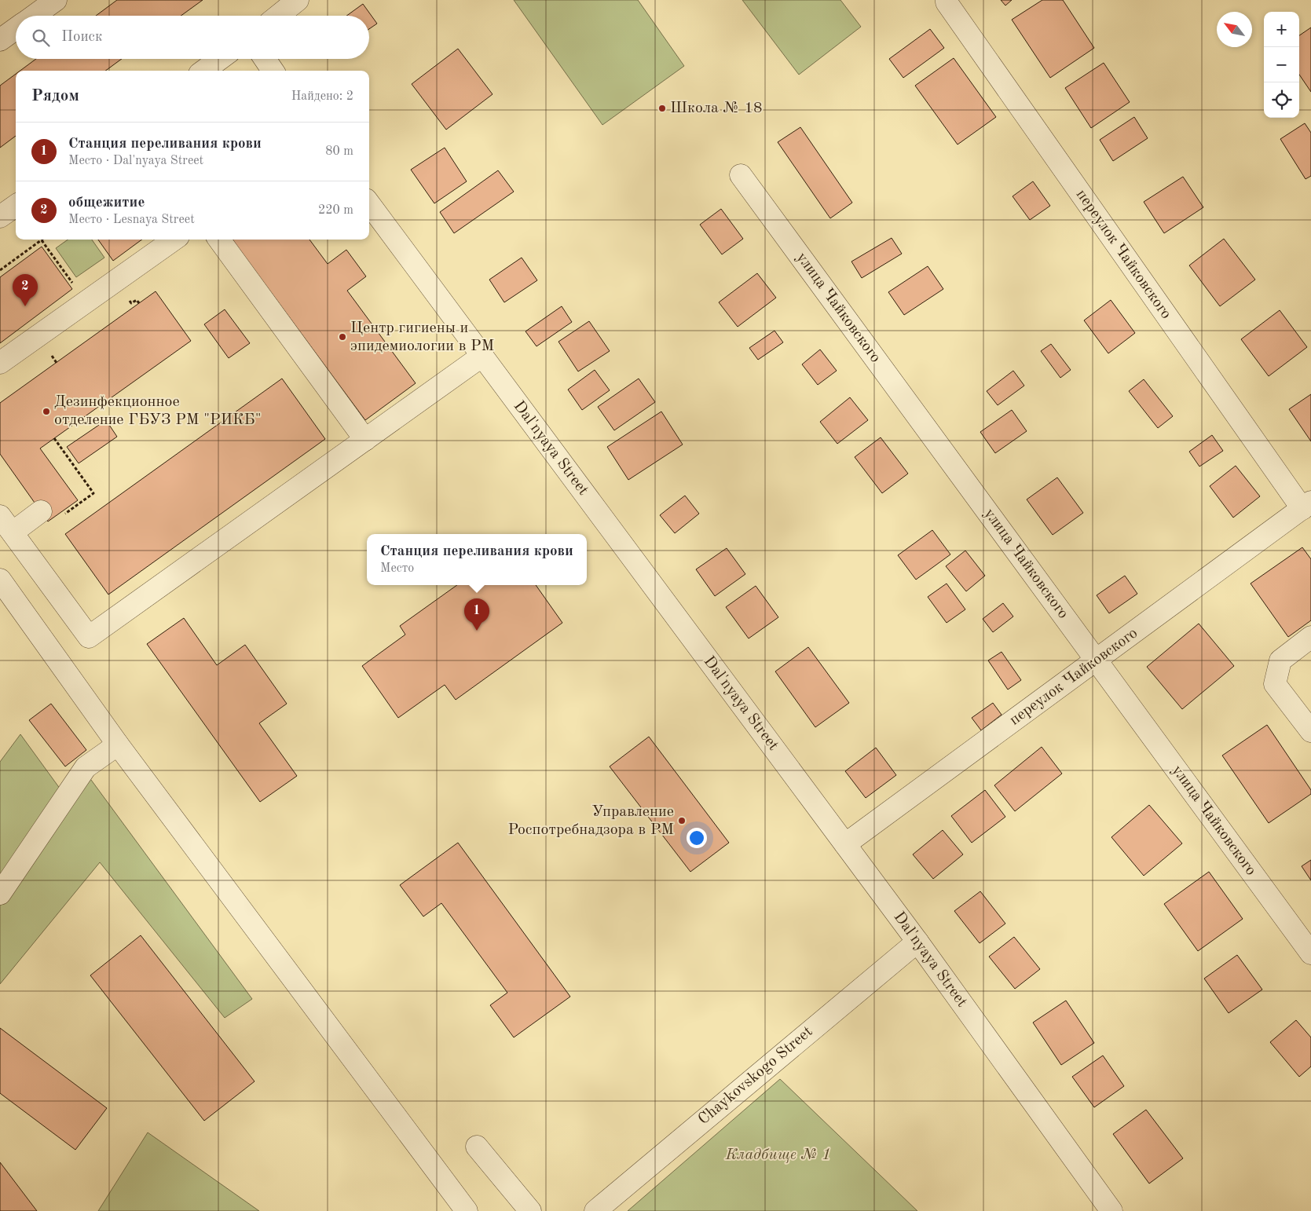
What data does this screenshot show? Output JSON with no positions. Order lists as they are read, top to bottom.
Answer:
{
  "streets": {
    "street": [
      "переулок Чайковского",
      "улица Чайковского",
      "Dal'nyaya Street",
      "Chaykovskogo Street"
    ]
  },
  "crossings": [
    ["переулок Чайковского", "улица Чайковского"],
    ["переулок Чайковского", "Dal'nyaya Street"],
    ["Dal'nyaya Street", "Chaykovskogo Street"]
  ],
  "parks": ["Кладбище № 1"],
  "places": [
    "Школа № 18",
    "Центр гигиены и эпидемиологии в РМ",
    "Дезинфекционное отделение ГБУЗ РМ \"РИКБ\"",
    "Управление Роспотребнадзора в РМ"
  ],
  "north": "top left",
  "page": {
    "map_buttons": ["+", "−"],
    "search": "Поиск",
    "heading": ["Рядом", "Найдено: 2"],
    "list": [
      {
        "mark": "1",
        "name": "Станция переливания крови",
        "note": "Место · Dal'nyaya Street",
        "value": "80 m"
      },
      {
        "mark": "2",
        "name": "общежитие",
        "note": "Место · Lesnaya Street",
        "value": "220 m"
      }
    ],
    "pins": ["2", "1"],
    "popup": ["Станция переливания крови", "Место"]
  }
}
